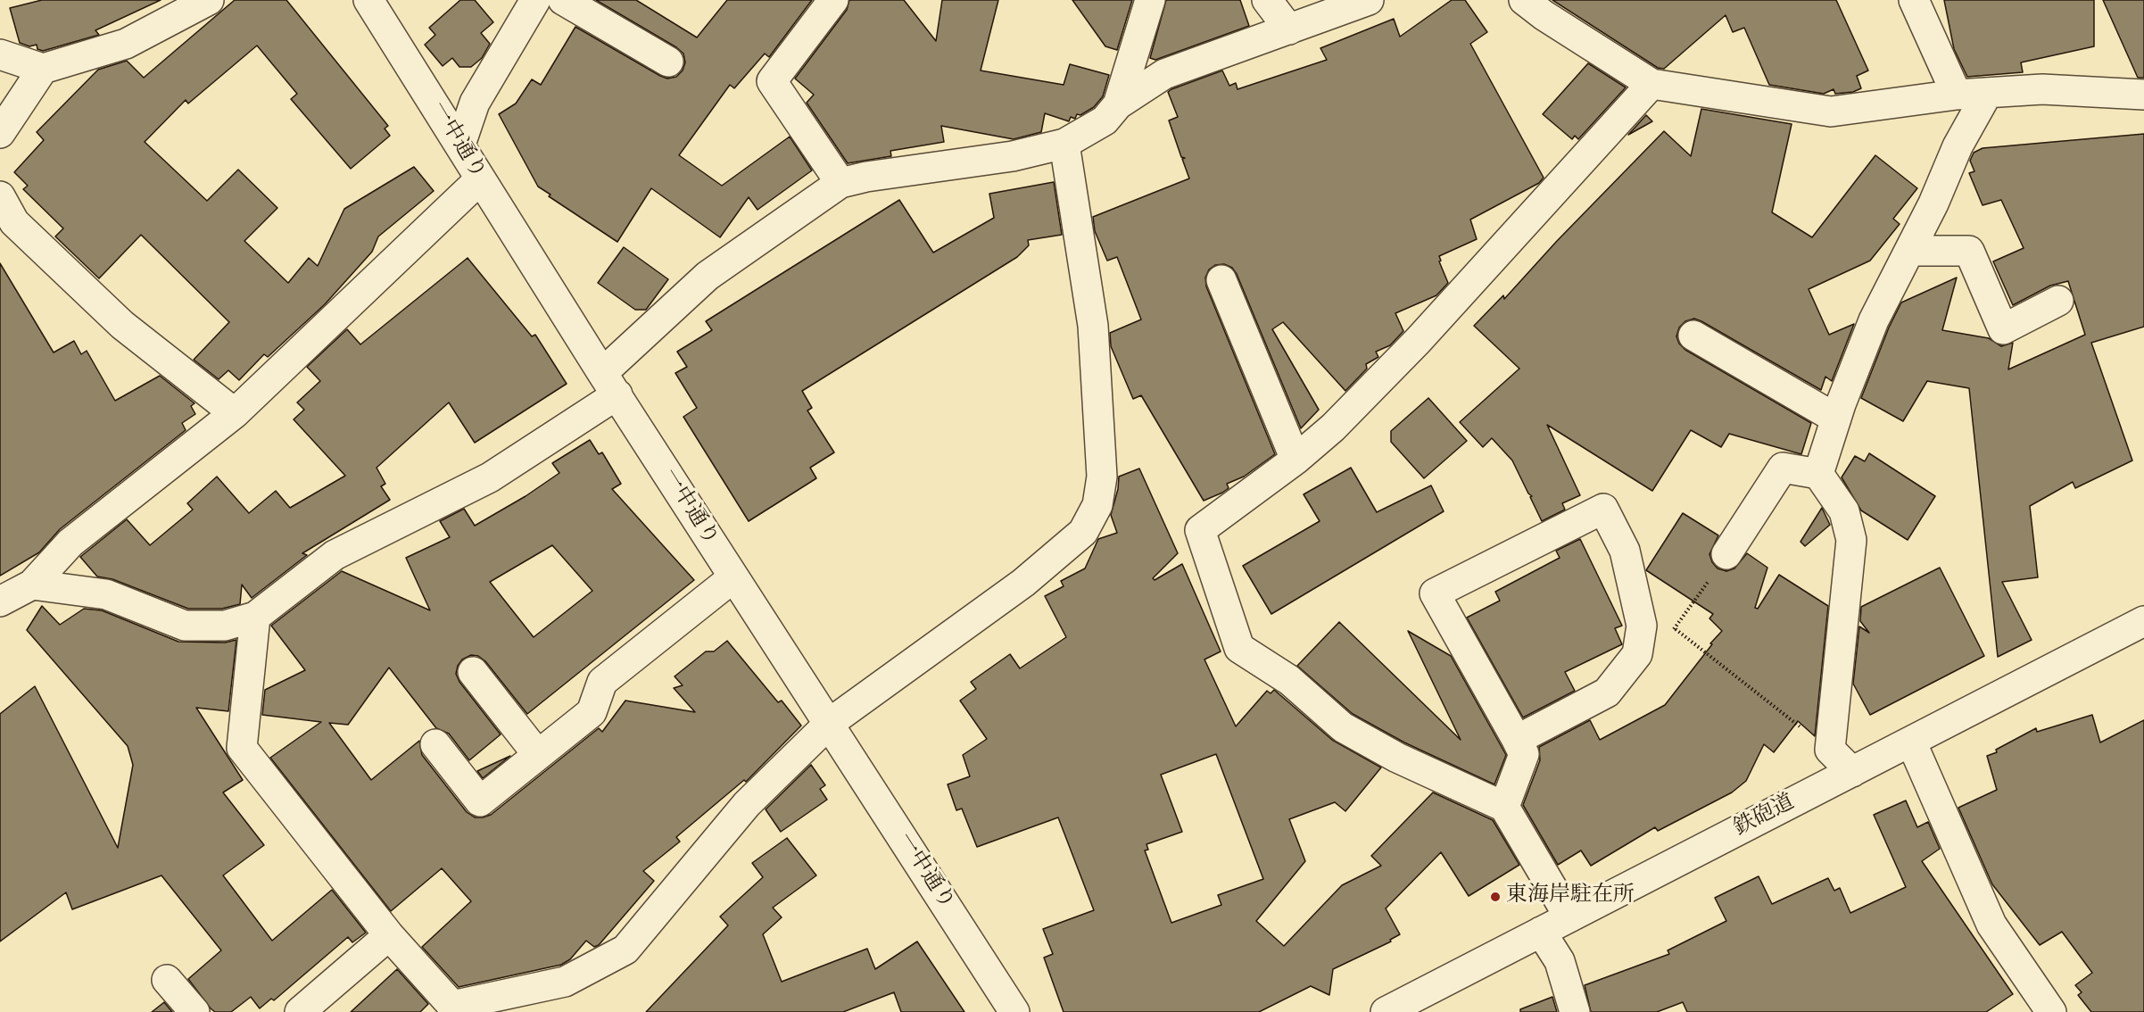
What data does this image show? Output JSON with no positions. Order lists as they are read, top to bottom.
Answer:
{
  "streets": {
    "street": ["一中通り", "鉄砲道"]
  },
  "places": ["東海岸駐在所"]
}
